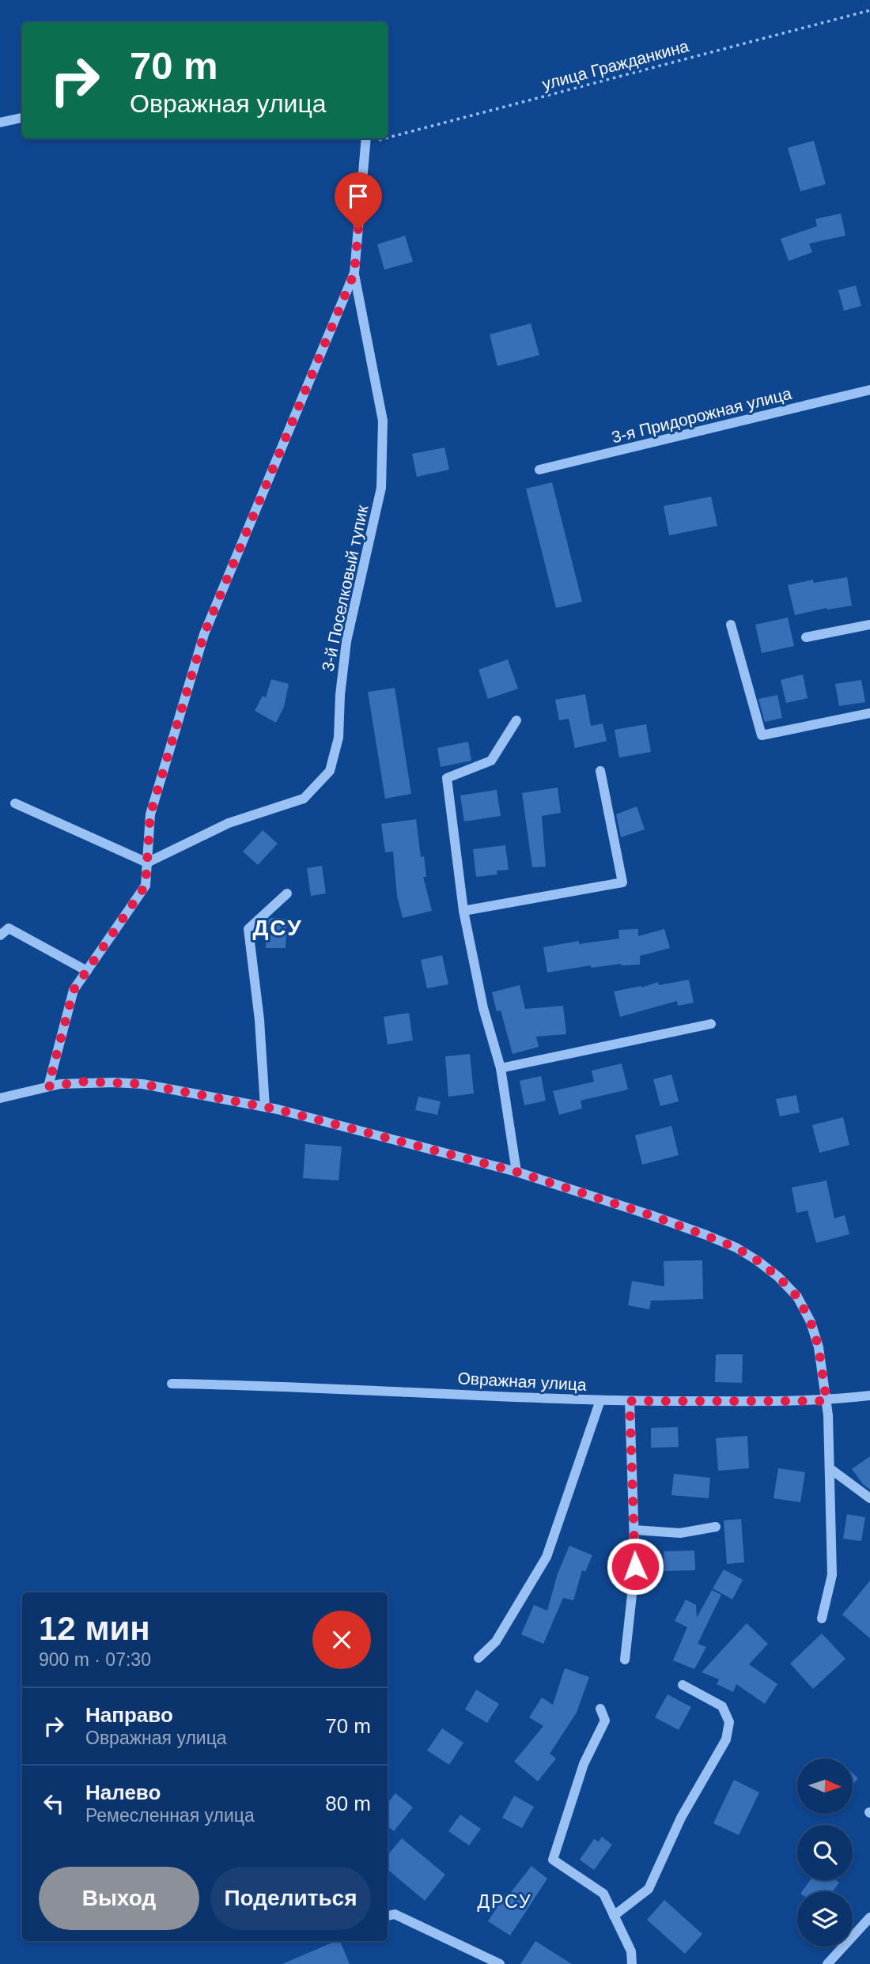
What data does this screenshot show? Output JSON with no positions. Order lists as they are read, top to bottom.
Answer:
{
  "streets": {
    "street": ["3-я Придорожная улица", "3-й Поселковый тупик", "Овражная улица"],
    "path": ["улица Гражданкина"]
  },
  "districts": ["ДСУ", "ДРСУ"],
  "north": "right",
  "page": {
    "turn": ["70 m", "Овражная улица"],
    "heading": ["12 мин", "900 m · 07:30"],
    "list": [
      {
        "name": "Направо",
        "note": "Овражная улица",
        "value": "70 m"
      },
      {
        "name": "Налево",
        "note": "Ремесленная улица",
        "value": "80 m"
      }
    ],
    "buttons": ["Выход", "Поделиться"]
  }
}
